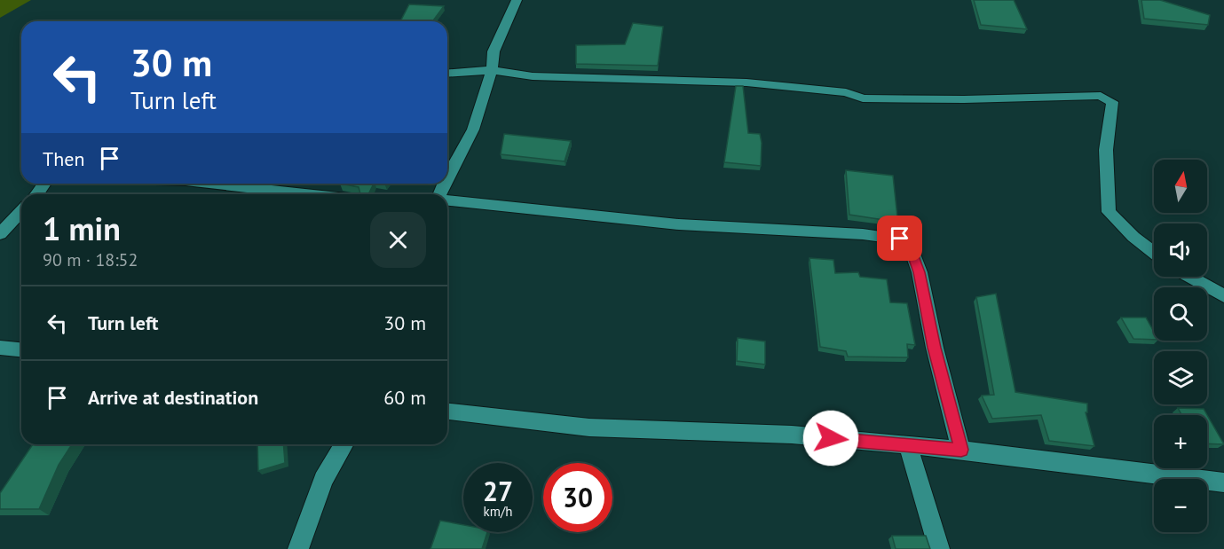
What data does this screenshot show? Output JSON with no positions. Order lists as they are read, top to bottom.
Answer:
{
  "north": "top",
  "page": {
    "turn": ["30 m", "Turn left"],
    "then": "Then",
    "map_buttons": ["+", "−"],
    "heading": ["1 min", "90 m · 18:52"],
    "list": [
      {
        "name": "Turn left",
        "value": "30 m"
      },
      {
        "name": "Arrive at destination",
        "value": "60 m"
      }
    ],
    "speed": "27 km/h",
    "limit": "30"
  }
}
